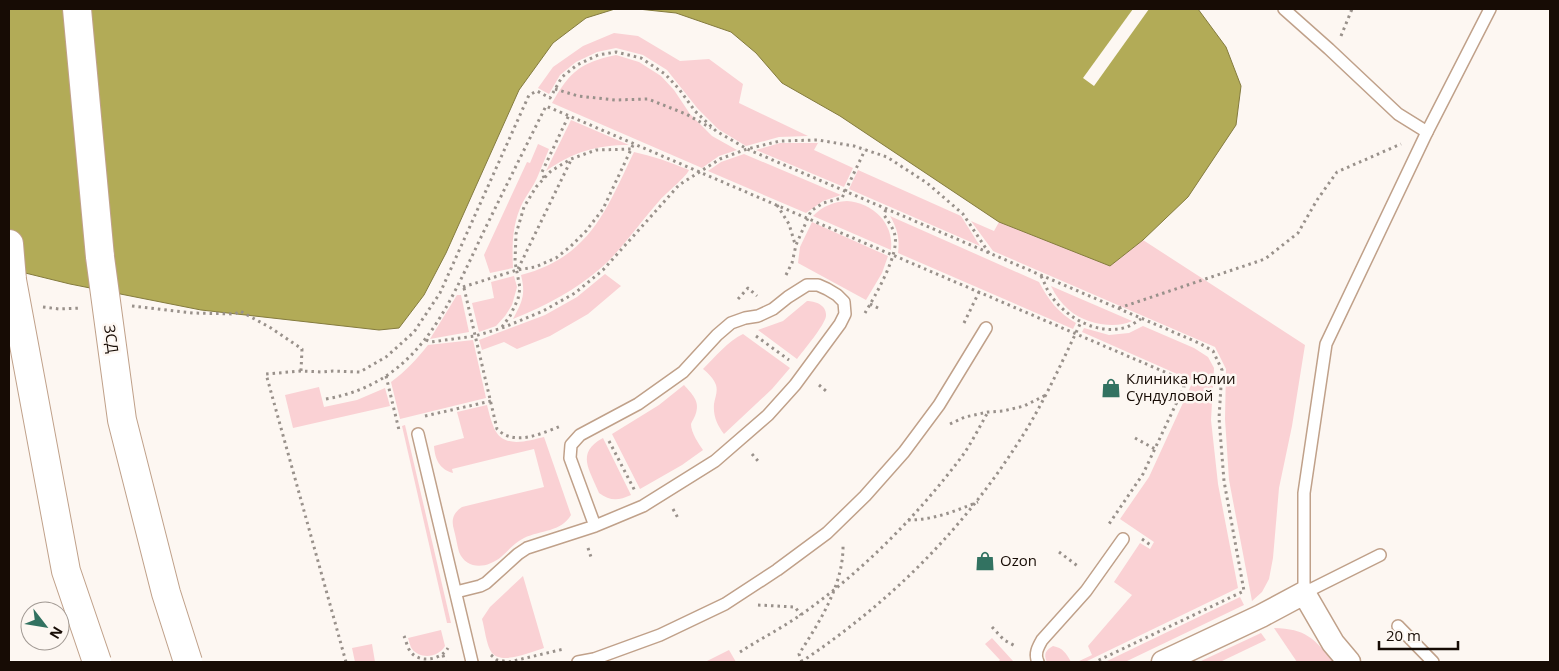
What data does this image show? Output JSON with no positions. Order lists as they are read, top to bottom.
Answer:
{
  "streets": {
    "highway": ["ЗСД"]
  },
  "places": {
    "shop": ["Клиника Юлии Сундуловой", "Ozon"]
  },
  "scale_bar": "20 m",
  "north": "bottom right"
}
